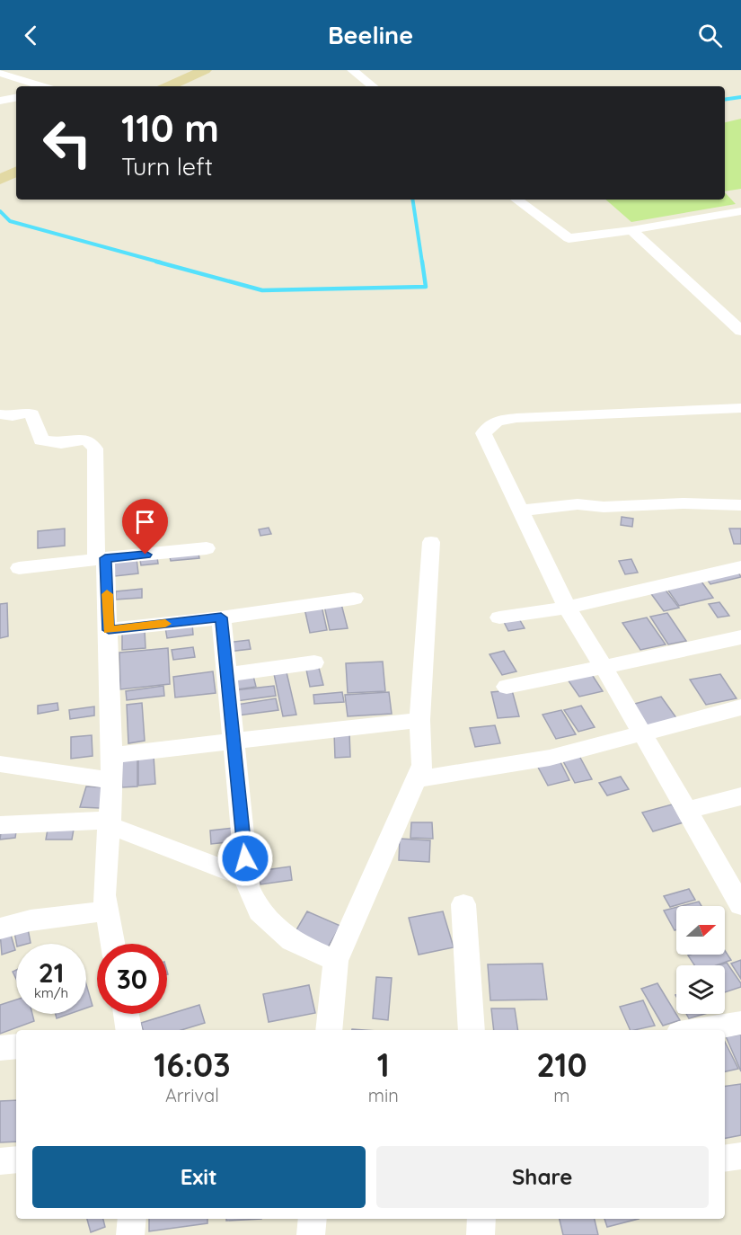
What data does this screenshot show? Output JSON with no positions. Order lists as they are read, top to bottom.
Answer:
{
  "north": "right",
  "page": {
    "header": "Beeline",
    "turn": ["110 m", "Turn left"],
    "speed": "21 km/h",
    "limit": "30",
    "eta": [
      "16:03",
      "Arrival",
      "1",
      "min",
      "210",
      "m"
    ],
    "buttons": ["Exit", "Share"]
  }
}
